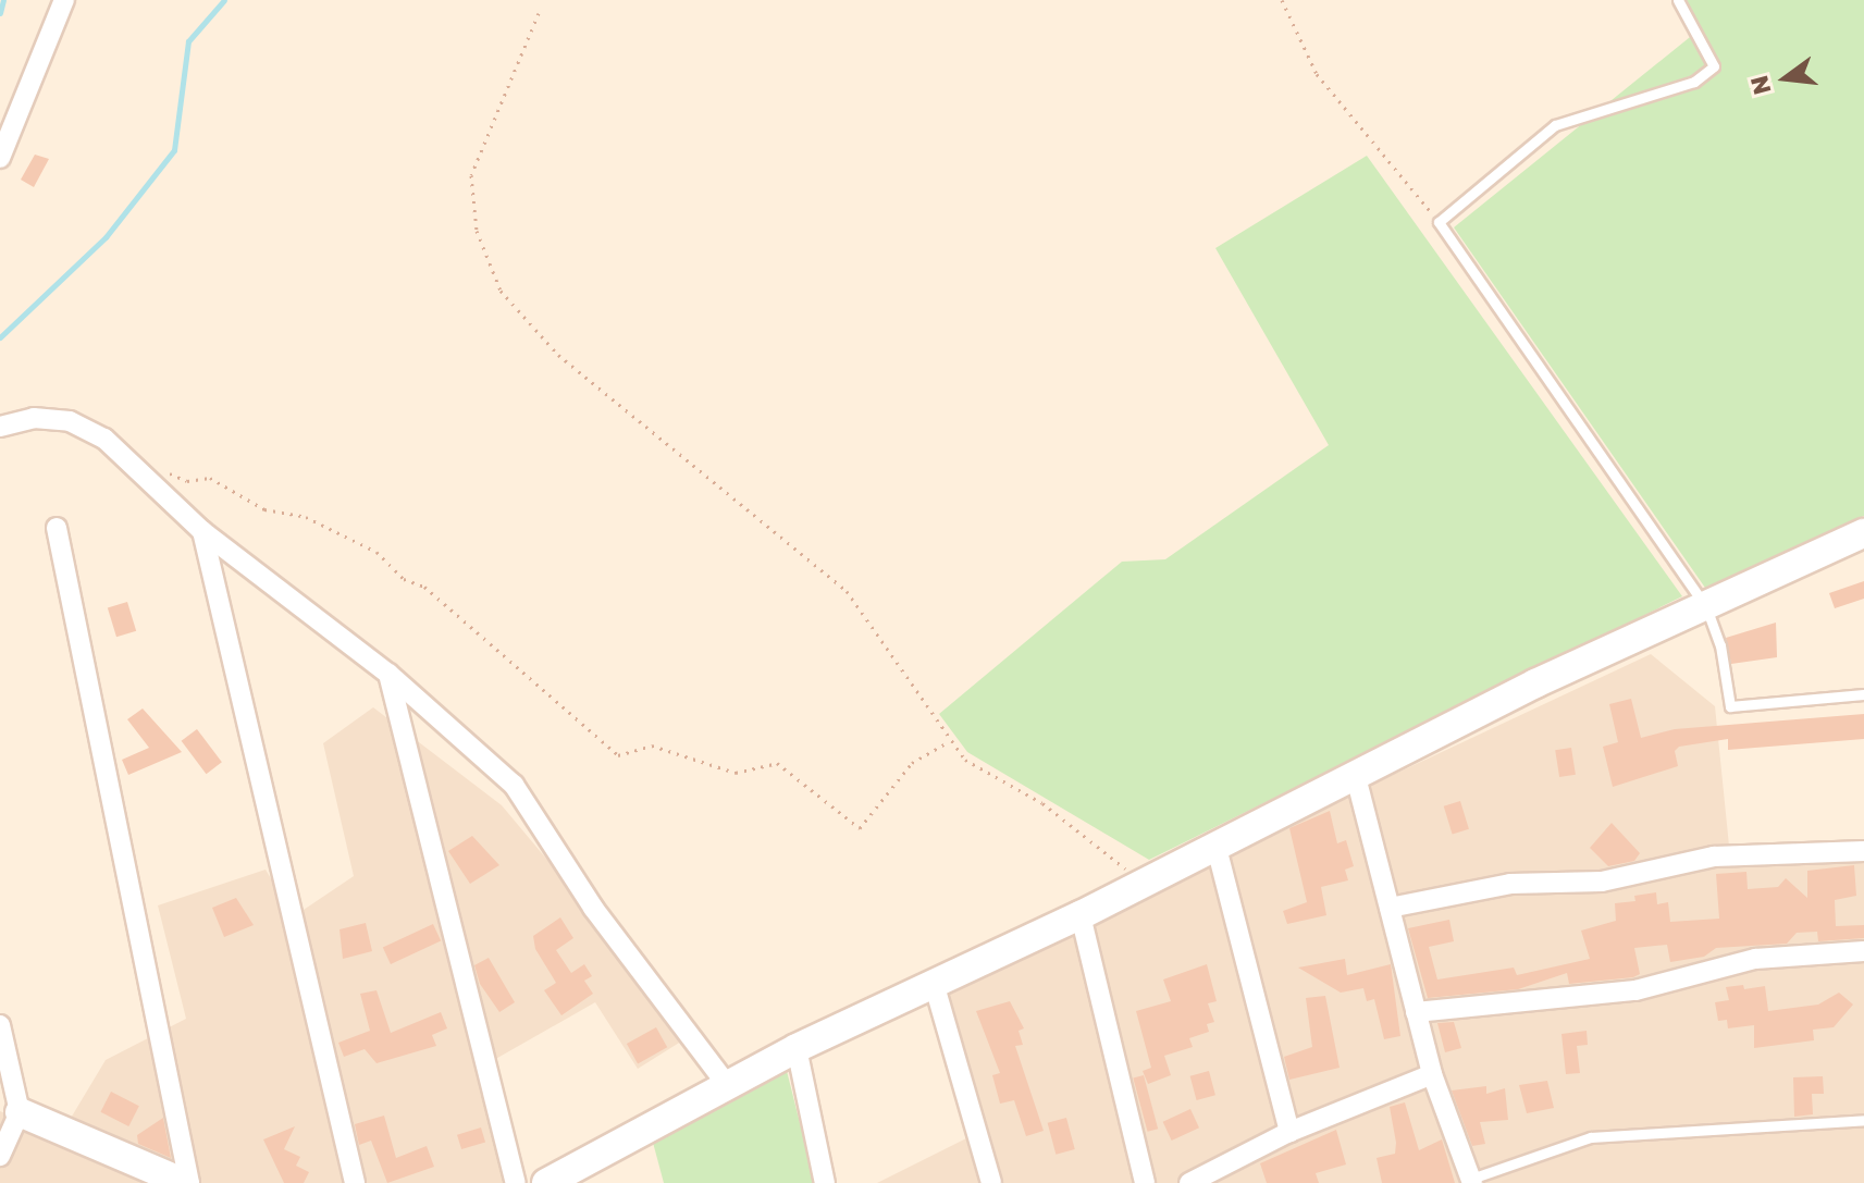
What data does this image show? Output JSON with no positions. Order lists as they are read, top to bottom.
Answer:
{
  "north": "left"
}
